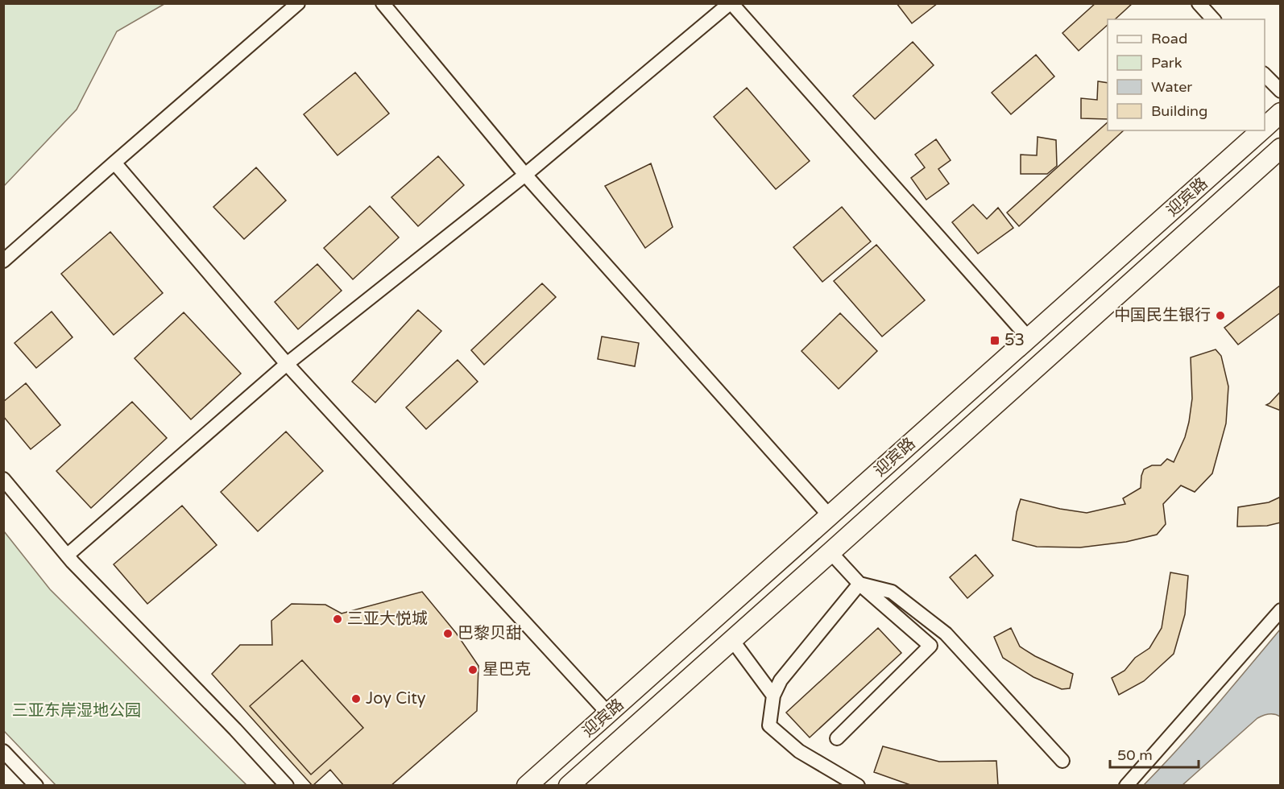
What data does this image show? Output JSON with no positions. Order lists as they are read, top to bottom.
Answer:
{
  "streets": {
    "highway": ["迎宾路"]
  },
  "parks": ["三亚东岸湿地公园"],
  "places": {
    "other": [
      "中国民生银行",
      "三亚大悦城",
      "巴黎贝甜",
      "星巴克",
      "Joy City"
    ],
    "transit": ["53"]
  },
  "legend": [
    "Road",
    "Park",
    "Water",
    "Building"
  ],
  "scale_bar": "50 m"
}
